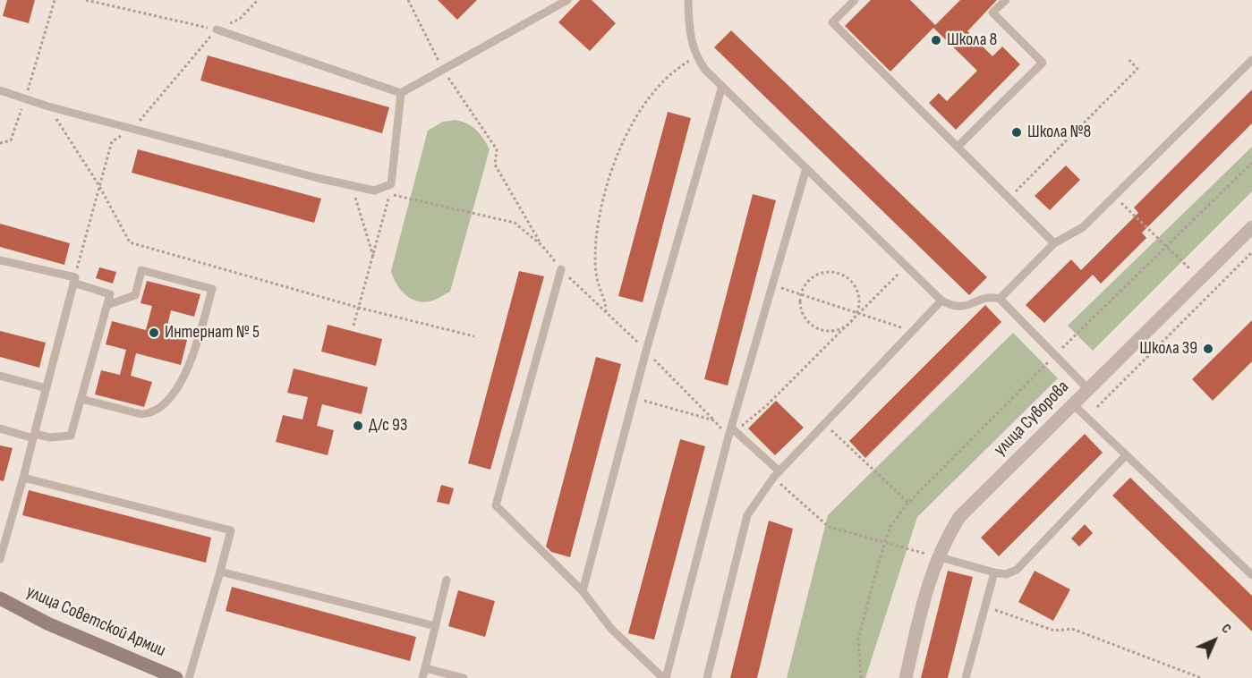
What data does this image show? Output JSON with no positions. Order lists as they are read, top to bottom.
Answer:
{
  "streets": {
    "main road": ["улица Советской Армии"],
    "street": ["улица Суворова"]
  },
  "places": [
    "Школа 8",
    "Школа №8",
    "Интернат № 5",
    "Школа 39",
    "Д/с 93"
  ],
  "north": "top right"
}
